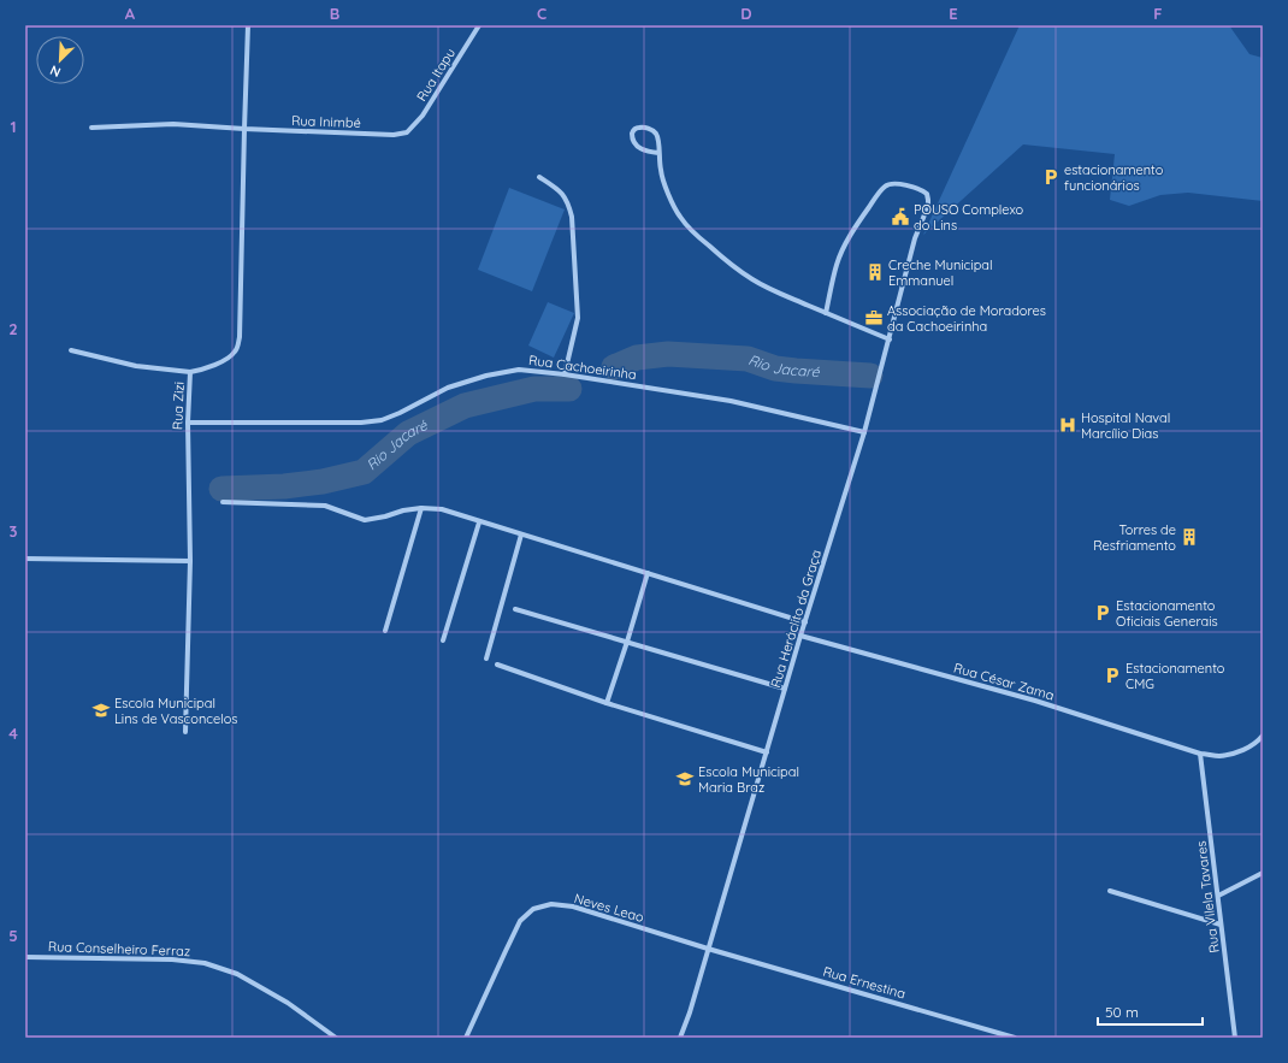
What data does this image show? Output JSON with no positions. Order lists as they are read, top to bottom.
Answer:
{
  "streets": {
    "street": [
      "Rua Itapu",
      "Rua Inimbé",
      "Rua Cachoeirinha",
      "Rua Zizi",
      "Rua Heráclito da Graça",
      "Rua César Zama",
      "Rua Vilela Tavares",
      "Neves Leao",
      "Rua Conselheiro Ferraz",
      "Rua Ernestina"
    ]
  },
  "crossings": [
    ["Rua Itapu", "Rua Inimbé"],
    ["Rua Inimbé", "Rua Zizi"],
    ["Rua Cachoeirinha", "Rua Zizi"],
    ["Rua Cachoeirinha", "Rua Heráclito da Graça"],
    ["Rua Heráclito da Graça", "Rua César Zama"],
    ["Rua Heráclito da Graça", "Neves Leao"],
    ["Rua Heráclito da Graça", "Rua Ernestina"],
    ["Rua César Zama", "Rua Vilela Tavares"],
    ["Neves Leao", "Rua Ernestina"]
  ],
  "water": ["Rio Jacaré"],
  "places": {
    "parking": ["estacionamento funcionários", "Estacionamento Oficiais Generais", "Estacionamento CMG"],
    "public building": ["POUSO Complexo do Lins"],
    "building": ["Creche Municipal Emmanuel", "Torres de Resfriamento"],
    "office": ["Associação de Moradores da Cachoeirinha"],
    "hospital": ["Hospital Naval Marcílio Dias"],
    "school or university": ["Escola Municipal Lins de Vasconcelos", "Escola Municipal Maria Braz"]
  },
  "scale_bar": "50 m",
  "north": "bottom left",
  "grid": {
    "columns": [
      "A",
      "B",
      "C",
      "D",
      "E",
      "F"
    ],
    "rows": [
      "1",
      "2",
      "3",
      "4",
      "5"
    ]
  }
}
